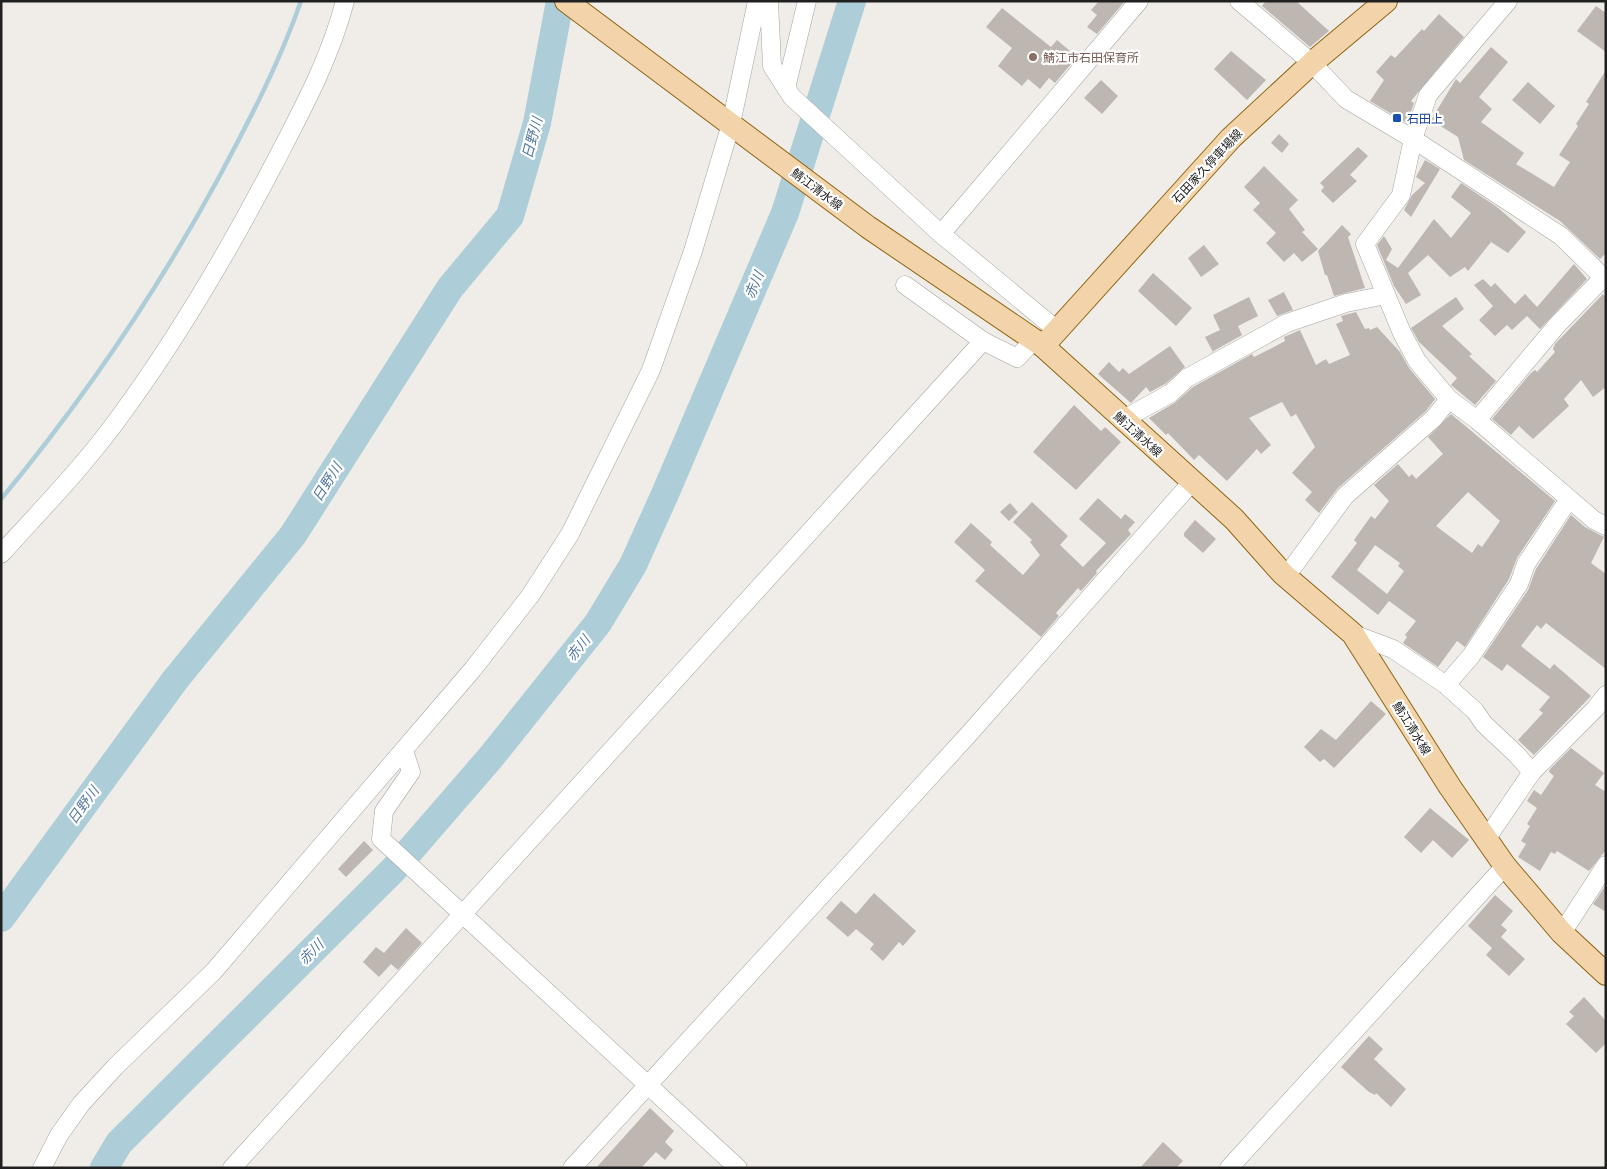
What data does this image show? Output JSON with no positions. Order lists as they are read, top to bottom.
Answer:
{
  "streets": {
    "main road": ["石田家久停車場線", "鯖江清水線"]
  },
  "crossings": [
    ["石田家久停車場線", "鯖江清水線"]
  ],
  "water": ["日野川", "赤川"],
  "places": {
    "other": ["鯖江市石田保育所"],
    "transit": ["石田上"]
  }
}
